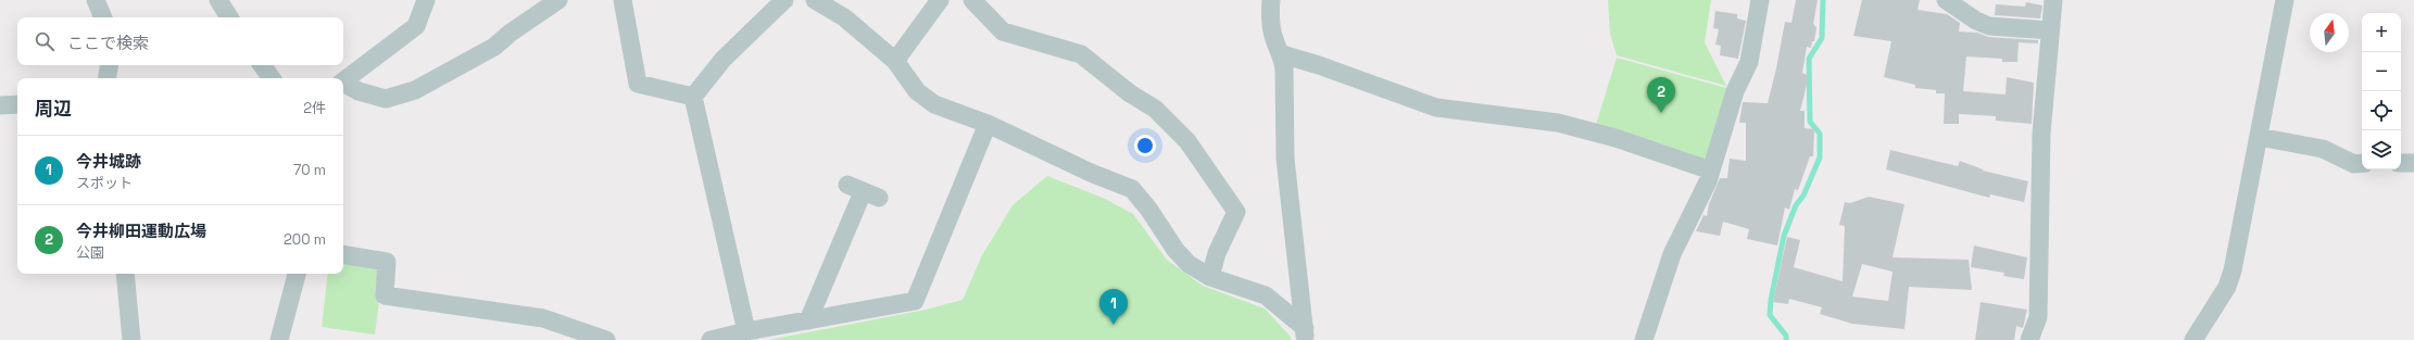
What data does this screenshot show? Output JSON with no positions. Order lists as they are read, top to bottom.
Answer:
{
  "north": "top",
  "page": {
    "map_buttons": ["+", "−"],
    "search": "ここで検索",
    "pins": ["2", "1"],
    "heading": ["周辺", "2件"],
    "list": [
      {
        "mark": "1",
        "name": "今井城跡",
        "note": "スポット",
        "value": "70 m"
      },
      {
        "mark": "2",
        "name": "今井柳田運動広場",
        "note": "公園",
        "value": "200 m"
      }
    ]
  }
}
